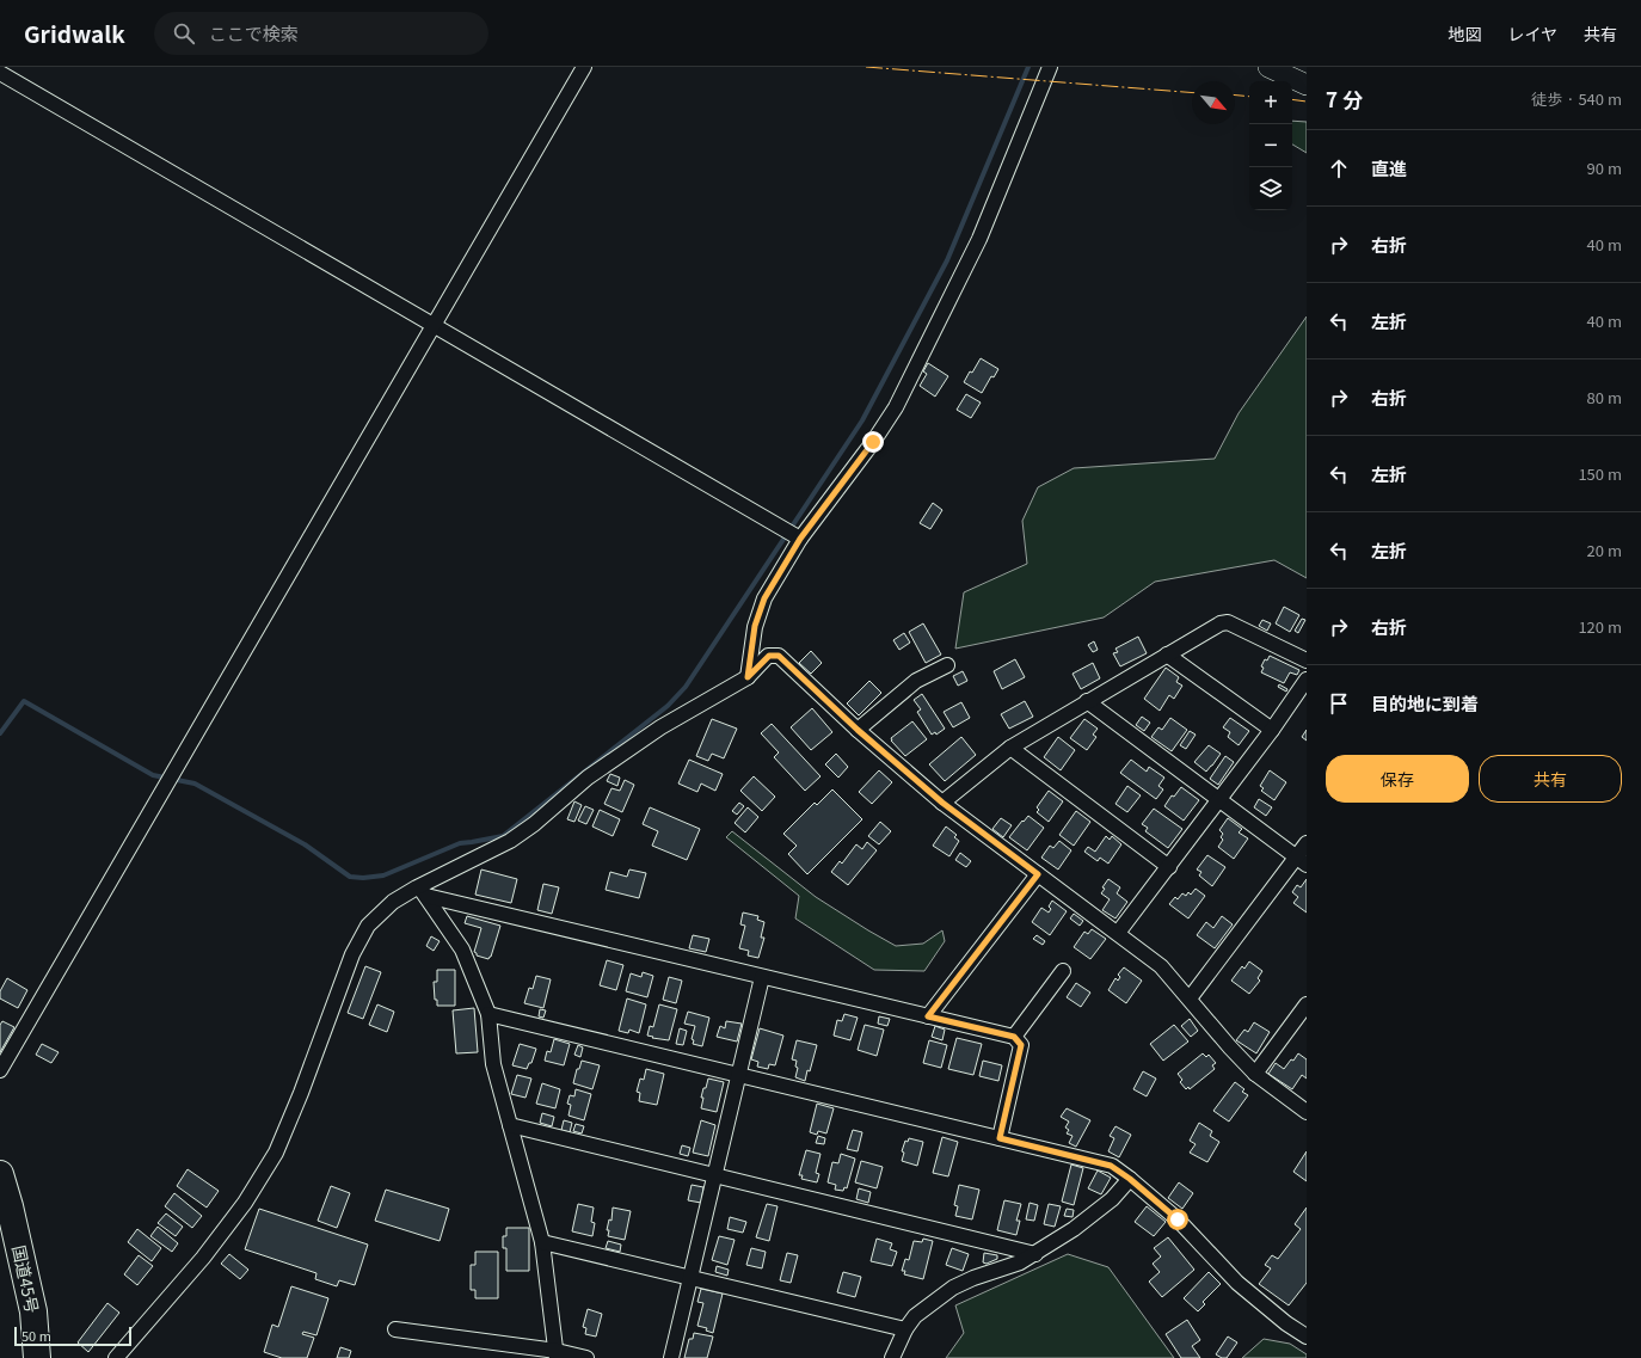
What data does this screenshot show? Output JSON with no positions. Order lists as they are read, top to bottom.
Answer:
{
  "streets": {
    "highway": ["国道45号"]
  },
  "scale_bar": "50 m",
  "north": "bottom right",
  "page": {
    "header": "Gridwalk",
    "search": "ここで検索",
    "nav": ["地図", "レイヤ", "共有"],
    "heading": ["7 分", "徒歩 · 540 m"],
    "map_buttons": ["+", "−"],
    "list": [
      ["直進", "90 m"],
      ["右折", "40 m"],
      ["左折", "40 m"],
      ["右折", "80 m"],
      ["左折", "150 m"],
      ["左折", "20 m"],
      ["右折", "120 m"],
      "目的地に到着"
    ],
    "buttons": ["保存", "共有"],
    "scale": "50 m"
  }
}
